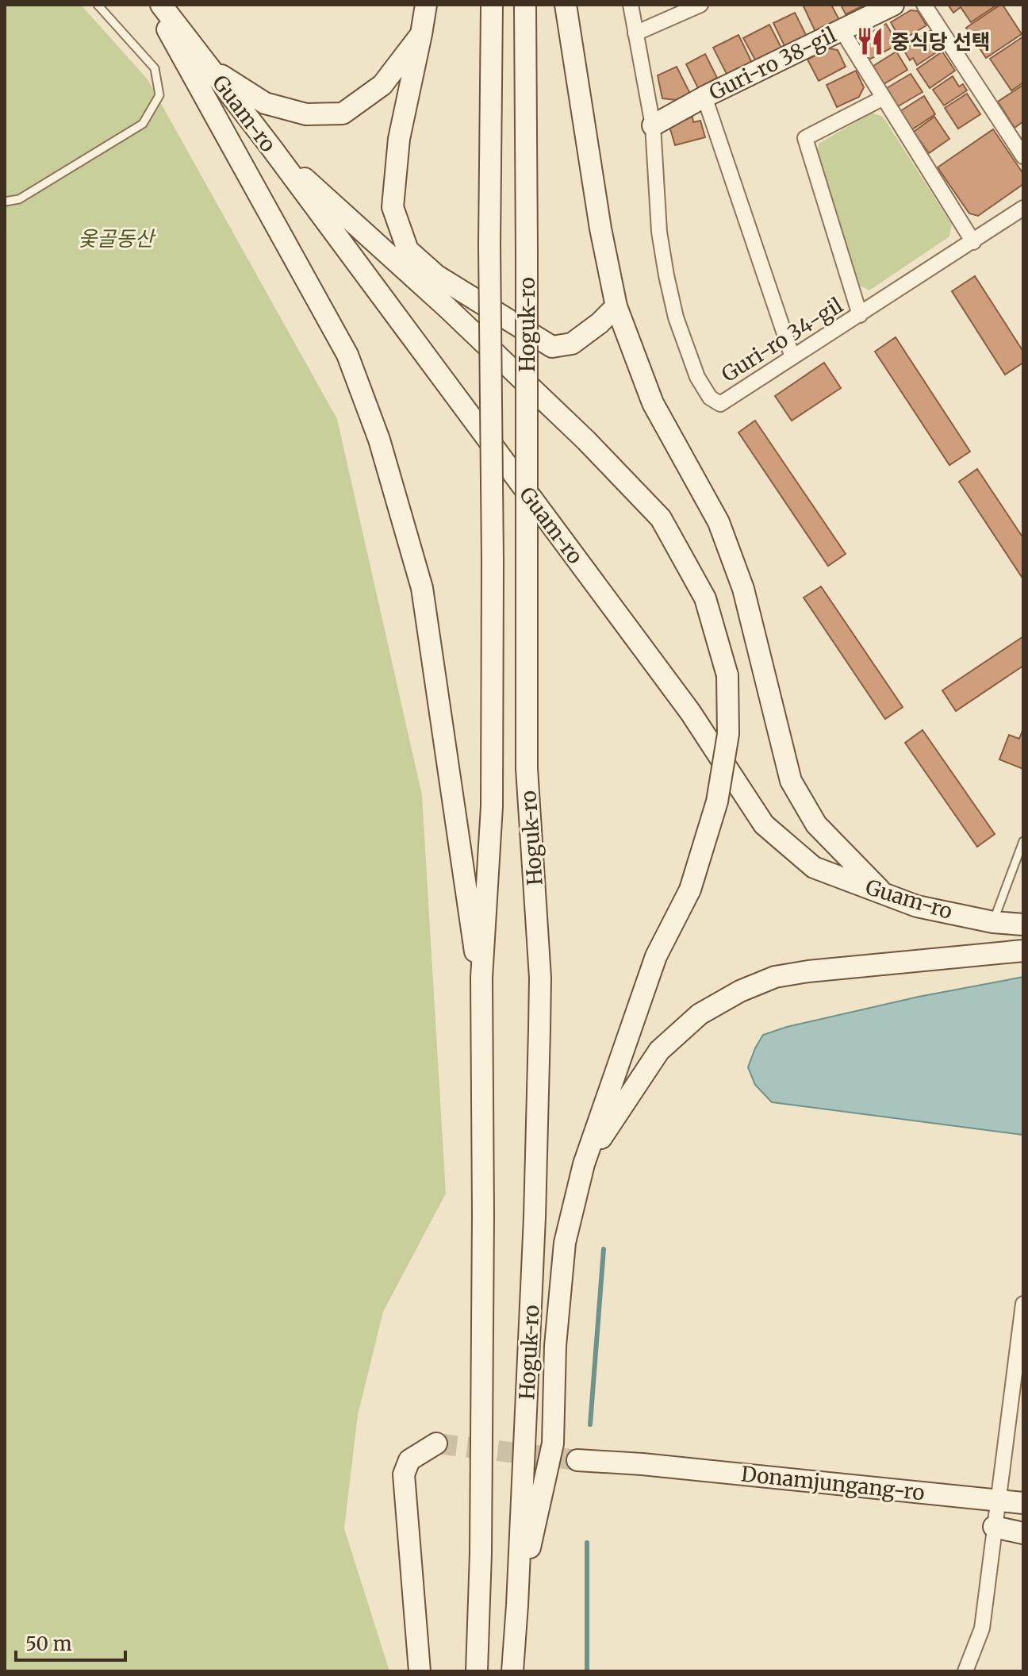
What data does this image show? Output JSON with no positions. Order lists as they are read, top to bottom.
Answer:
{
  "streets": {
    "main road": [
      "Guri-ro 38-gil",
      "Guam-ro",
      "Hoguk-ro",
      "Donamjungang-ro"
    ],
    "street": ["Guri-ro 34-gil"]
  },
  "crossings": [
    ["Guri-ro 38-gil", "Guri-ro 34-gil"]
  ],
  "parks": ["옻골동산"],
  "places": {
    "restaurant": ["중식당 선택"]
  },
  "scale_bar": "50 m"
}
